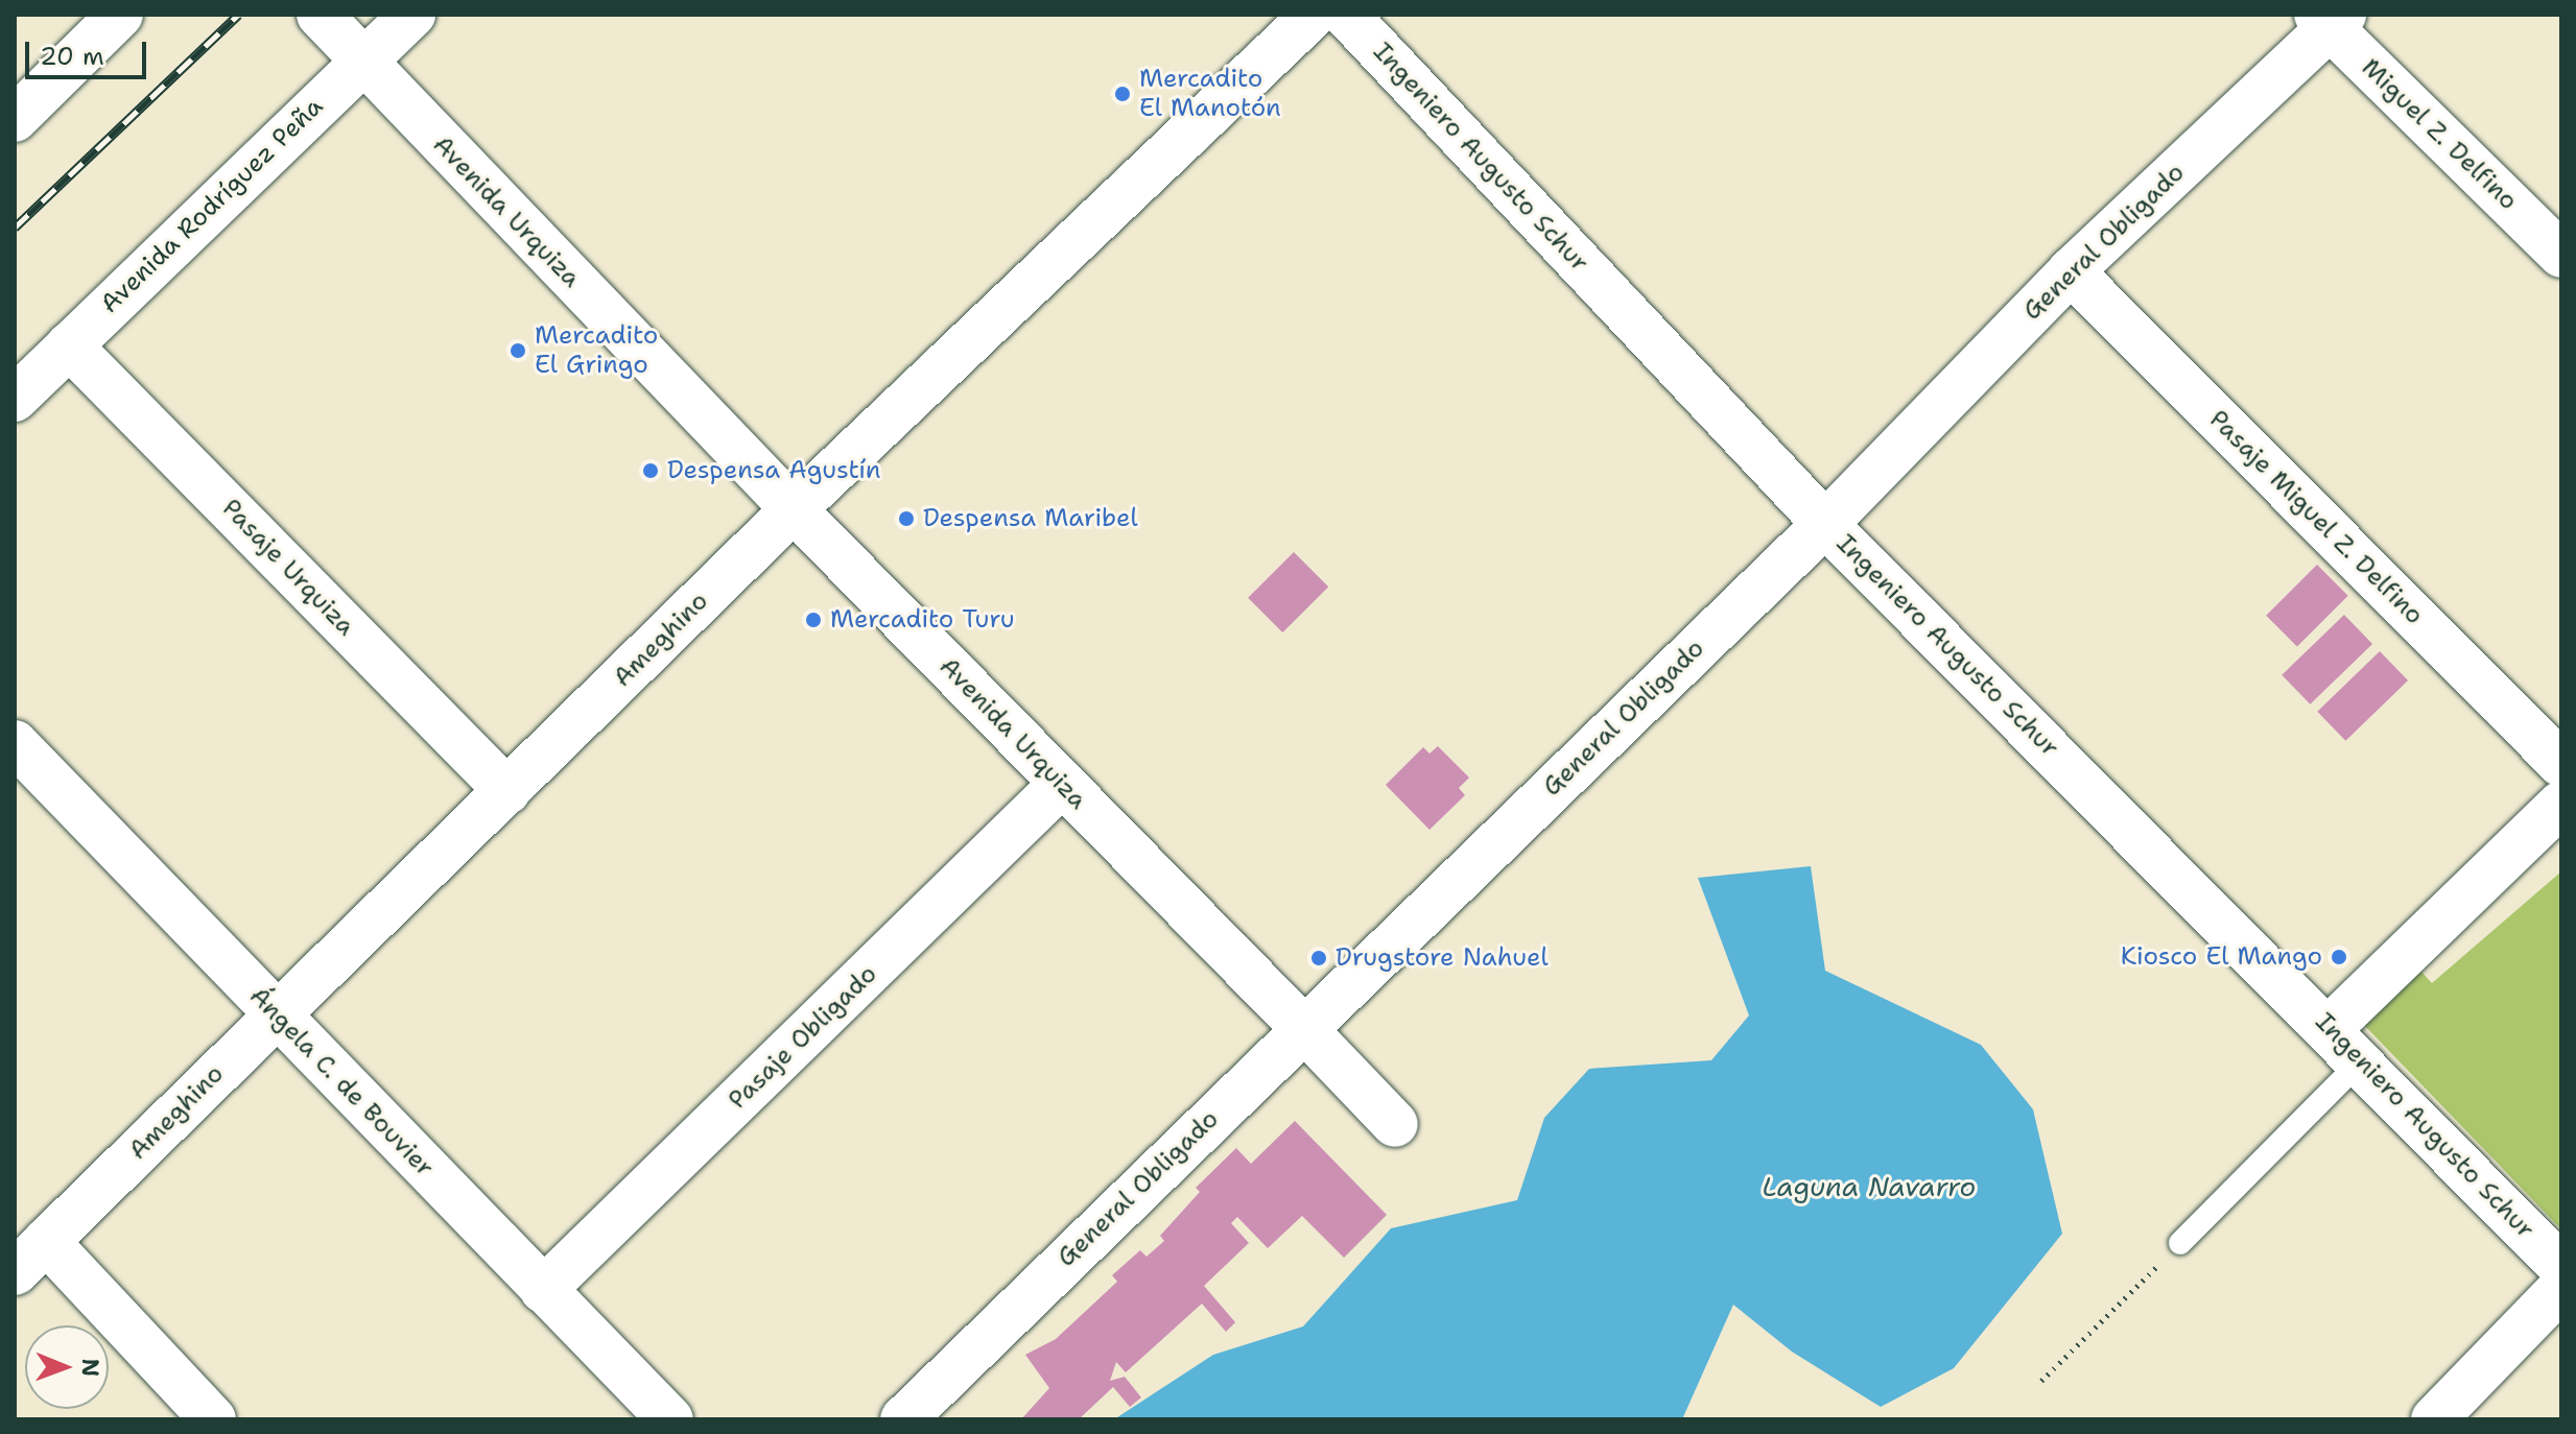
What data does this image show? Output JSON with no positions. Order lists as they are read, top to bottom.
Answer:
{
  "streets": {
    "street": [
      "Miguel Z. Delfino",
      "Ingeniero Augusto Schur",
      "Avenida Rodríguez Peña",
      "Avenida Urquiza",
      "General Obligado",
      "Pasaje Miguel Z. Delfino",
      "Pasaje Urquiza",
      "Ameghino",
      "Pasaje Obligado",
      "Ángela C. de Bouvier"
    ]
  },
  "crossings": [
    ["Miguel Z. Delfino", "General Obligado"],
    ["Ingeniero Augusto Schur", "General Obligado"],
    ["Avenida Rodríguez Peña", "Avenida Urquiza"],
    ["Avenida Rodríguez Peña", "Pasaje Urquiza"],
    ["Avenida Urquiza", "General Obligado"],
    ["Avenida Urquiza", "Ameghino"],
    ["Avenida Urquiza", "Pasaje Obligado"],
    ["General Obligado", "Pasaje Miguel Z. Delfino"],
    ["Pasaje Urquiza", "Ameghino"],
    ["Ameghino", "Ángela C. de Bouvier"],
    ["Pasaje Obligado", "Ángela C. de Bouvier"]
  ],
  "water": ["Laguna Navarro"],
  "places": [
    "Mercadito El Manotón",
    "Mercadito El Gringo",
    "Despensa Agustín",
    "Despensa Maribel",
    "Mercadito Turu",
    "Kiosco El Mango",
    "Drugstore Nahuel"
  ],
  "scale_bar": "20 m",
  "north": "right"
}
